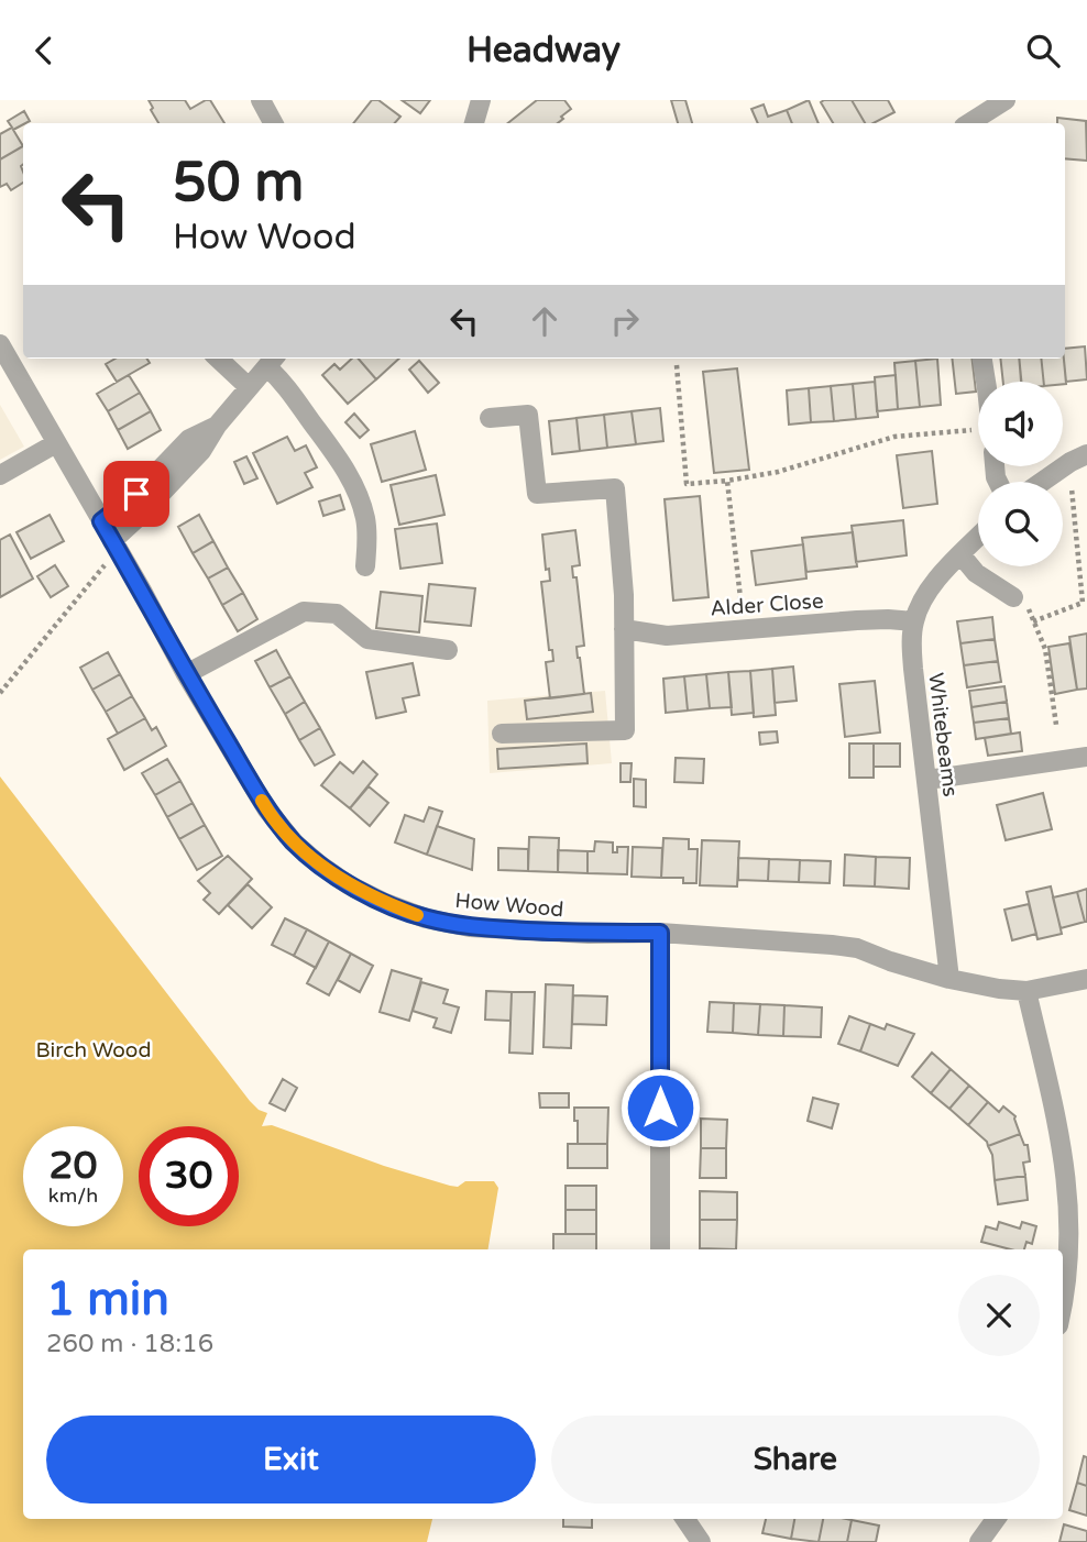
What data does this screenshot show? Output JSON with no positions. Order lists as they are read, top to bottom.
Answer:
{
  "streets": {
    "street": ["Alder Close", "Whitebeams", "How Wood"]
  },
  "crossings": [
    ["Alder Close", "Whitebeams"],
    ["Whitebeams", "How Wood"]
  ],
  "parks": ["Birch Wood"],
  "page": {
    "header": "Headway",
    "turn": ["50 m", "How Wood"],
    "speed": "20 km/h",
    "limit": "30",
    "heading": ["1 min", "260 m · 18:16"],
    "buttons": ["Exit", "Share"]
  }
}
